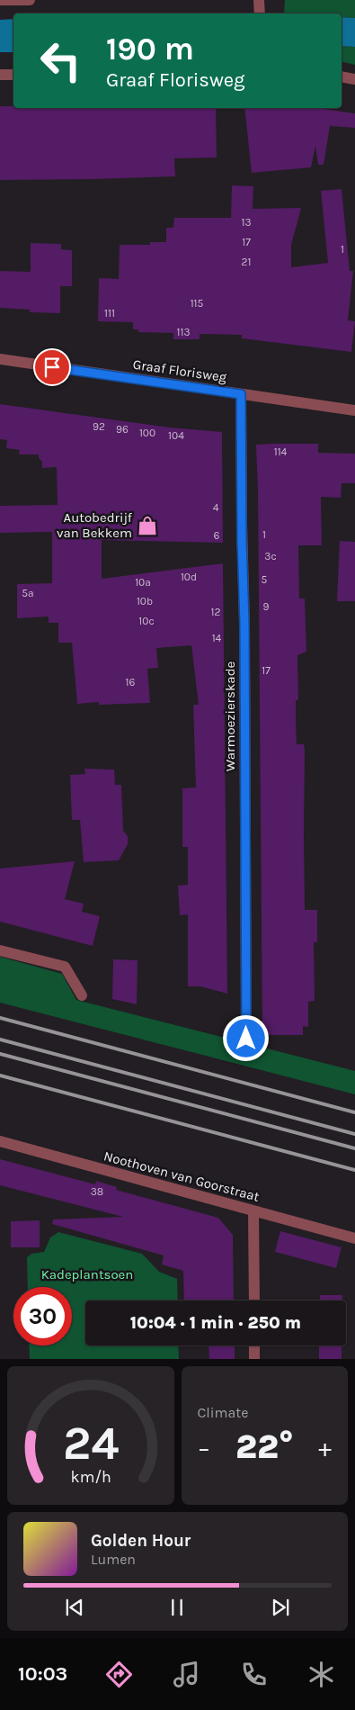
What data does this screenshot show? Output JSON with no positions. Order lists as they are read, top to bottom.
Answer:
{
  "streets": {
    "street": ["Graaf Florisweg", "Warmoezierskade", "Noothoven van Goorstraat"]
  },
  "crossings": [
    ["Graaf Florisweg", "Warmoezierskade"]
  ],
  "parks": ["Kadeplantsoen"],
  "places": {
    "shop": ["Autobedrijf van Bekkem"]
  },
  "house_numbers": [
    "13",
    "17",
    "1",
    "21",
    "115",
    "111",
    "113",
    "92",
    "96",
    "100",
    "104",
    "114",
    "4",
    "1",
    "6",
    "3c",
    "10d",
    "5",
    "10a",
    "5a",
    "10b",
    "9",
    "12",
    "10c",
    "14",
    "17",
    "16",
    "38"
  ],
  "page": {
    "turn": ["190 m", "Graaf Florisweg"],
    "limit": "30",
    "trip": "10:04 · 1 min · 250 m",
    "tile": "Climate",
    "heat": ["−", "22°", "+"],
    "song": ["Golden Hour", "Lumen"],
    "tabs": "10:03",
    "gauge": ["24", "km/h"]
  }
}
